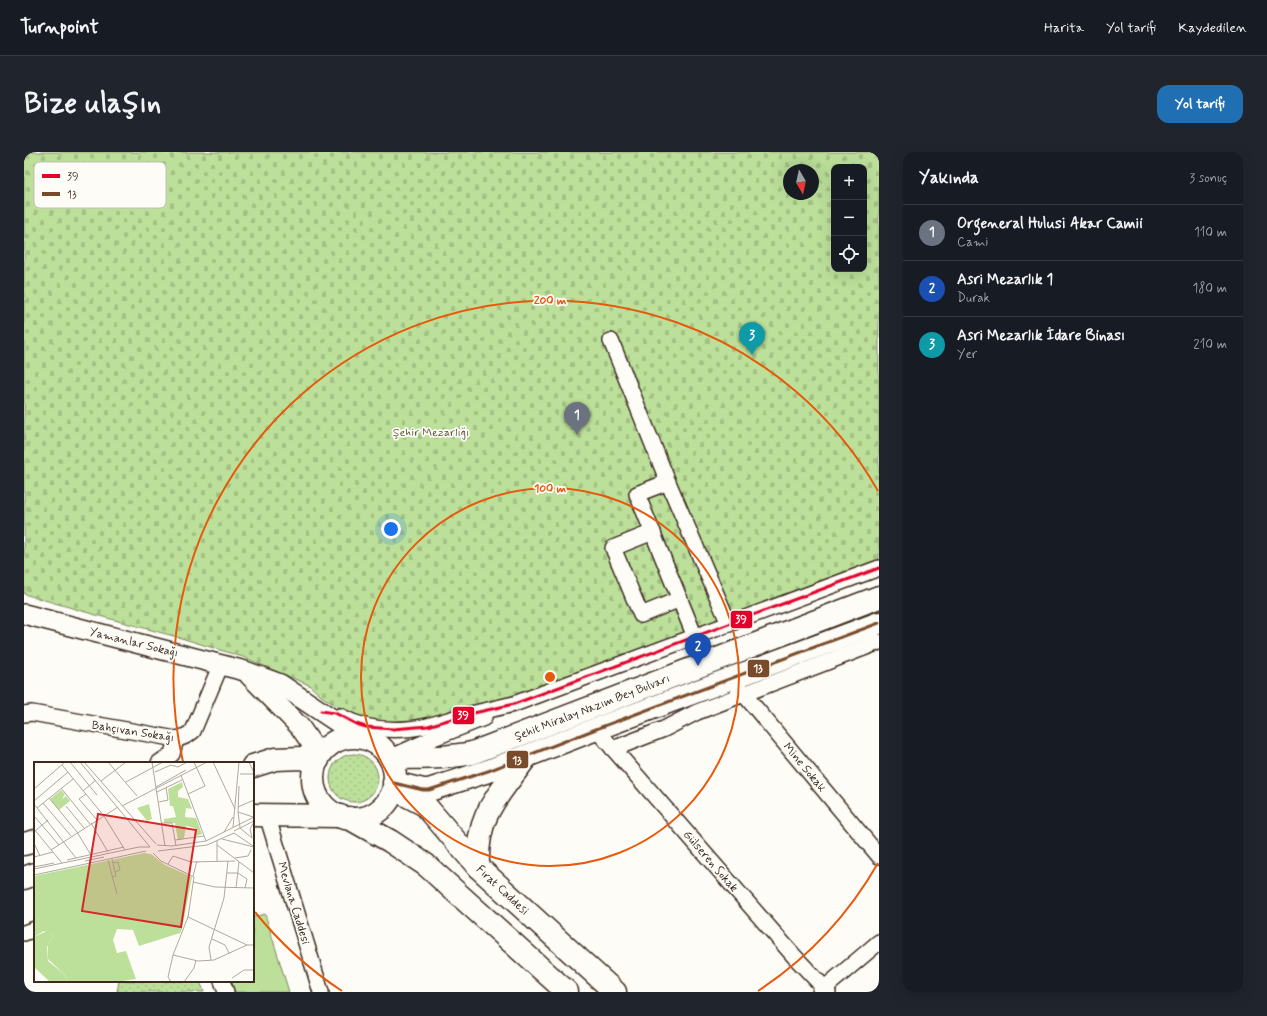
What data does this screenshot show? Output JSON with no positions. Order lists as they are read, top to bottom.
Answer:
{
  "streets": {
    "main road": ["Şehit Miralay Nazım Bey Bulvarı", "Fırat Caddesi"],
    "street": [
      "Yamanlar Sokağı",
      "Bahçıvan Sokağı",
      "Mine Sokak",
      "Gülseren Sokak",
      "Mevlana Caddesi"
    ]
  },
  "crossings": [
    ["Yamanlar Sokağı", "Şehit Miralay Nazım Bey Bulvarı"],
    ["Yamanlar Sokağı", "Bahçıvan Sokağı"],
    ["Yamanlar Sokağı", "Fırat Caddesi"],
    ["Şehit Miralay Nazım Bey Bulvarı", "Mine Sokak"],
    ["Şehit Miralay Nazım Bey Bulvarı", "Gülseren Sokak"],
    ["Şehit Miralay Nazım Bey Bulvarı", "Fırat Caddesi"]
  ],
  "parks": ["Şehir Mezarlığı"],
  "lines": ["transit line 39", "transit line 13"],
  "legend": ["39", "13"],
  "north": "bottom",
  "page": {
    "header": "Turnpoint",
    "nav": ["Harita", "Yol tarifi", "Kaydedilen"],
    "buttons": "Yol tarifi",
    "title": "Bize ulaşın",
    "heading": ["Yakında", "3 sonuç"],
    "map_buttons": ["+", "−"],
    "list": [
      {
        "mark": "1",
        "name": "Orgeneral Hulusi Akar Camii",
        "note": "Cami",
        "value": "110 m"
      },
      {
        "mark": "2",
        "name": "Asri Mezarlık 1",
        "note": "Durak",
        "value": "180 m"
      },
      {
        "mark": "3",
        "name": "Asri Mezarlık İdare Binası",
        "note": "Yer",
        "value": "210 m"
      }
    ],
    "pins": ["3", "1", "2"]
  },
  "rings": ["200 m", "100 m"]
}
